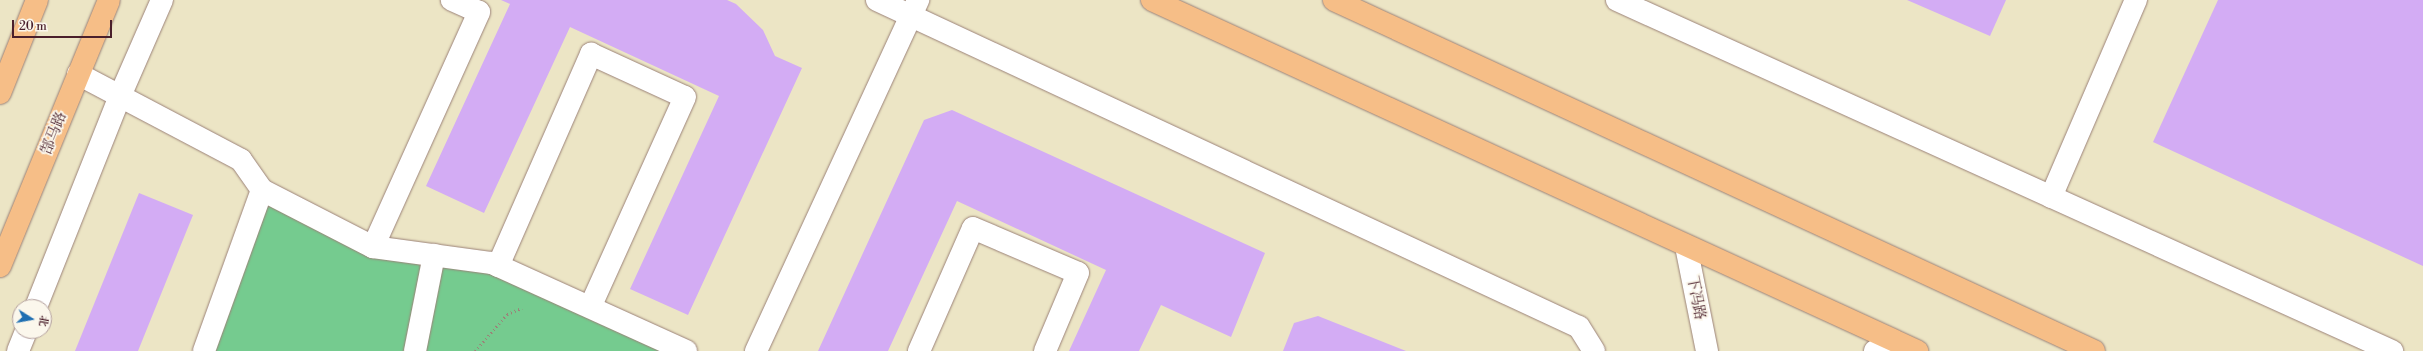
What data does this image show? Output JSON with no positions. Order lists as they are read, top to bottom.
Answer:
{
  "streets": {
    "main road": ["郜马路"],
    "street": ["下冯路"]
  },
  "scale_bar": "20 m",
  "north": "right"
}
